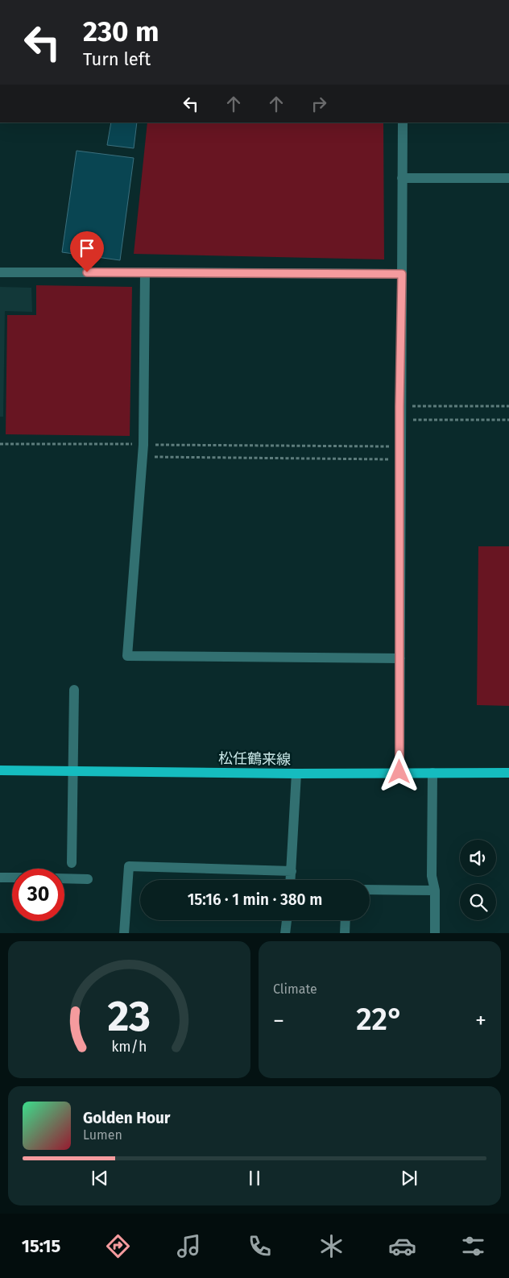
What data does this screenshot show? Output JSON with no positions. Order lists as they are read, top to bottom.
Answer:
{
  "streets": {
    "main road": ["松任鶴来線"]
  },
  "page": {
    "turn": ["230 m", "Turn left"],
    "limit": "30",
    "trip": "15:16 · 1 min · 380 m",
    "tile": "Climate",
    "heat": ["−", "22°", "+"],
    "song": ["Golden Hour", "Lumen"],
    "tabs": "15:15",
    "gauge": ["23", "km/h"]
  }
}
